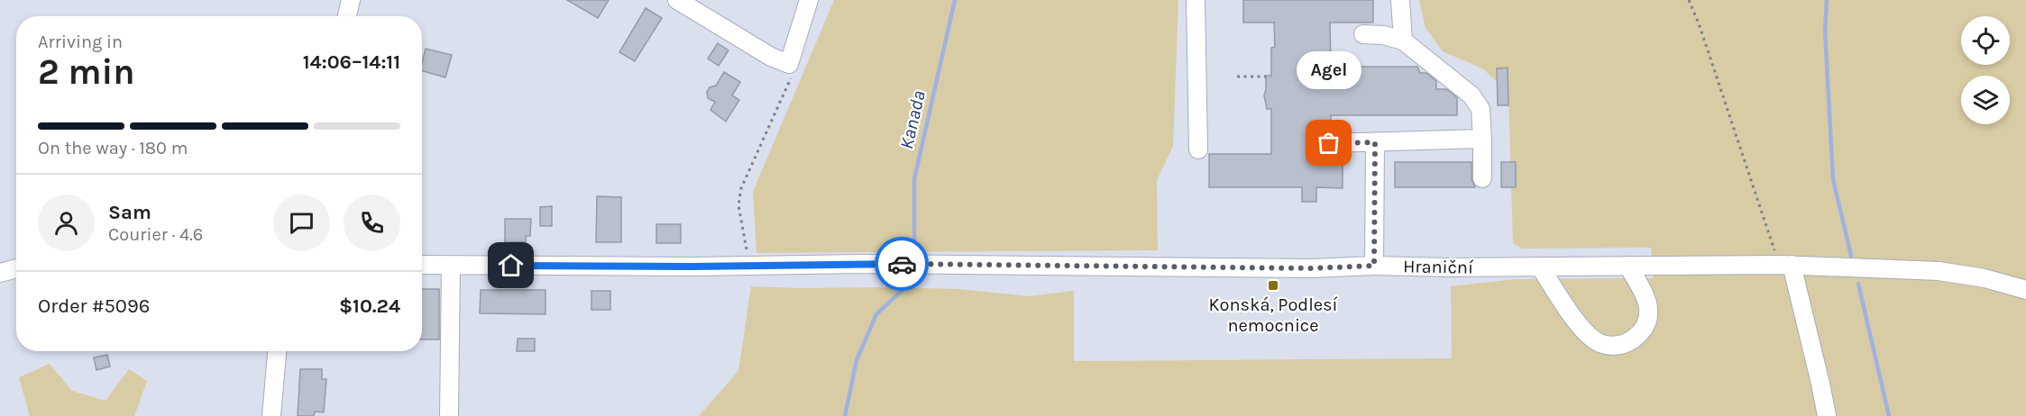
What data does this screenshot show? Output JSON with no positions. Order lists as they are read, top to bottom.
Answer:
{
  "streets": {
    "street": ["Hraniční"]
  },
  "water": ["Kanada"],
  "places": {
    "other": ["Agel"],
    "transit": ["Konská, Podlesí nemocnice"]
  },
  "page": {
    "heading": ["2 min", "Arriving in", "14:06–14:11"],
    "panel": [
      "Sam",
      "Courier · 4.6",
      "Order #5096",
      "$10.24"
    ],
    "bubble": "Agel",
    "bar": "On the way · 180 m"
  }
}
